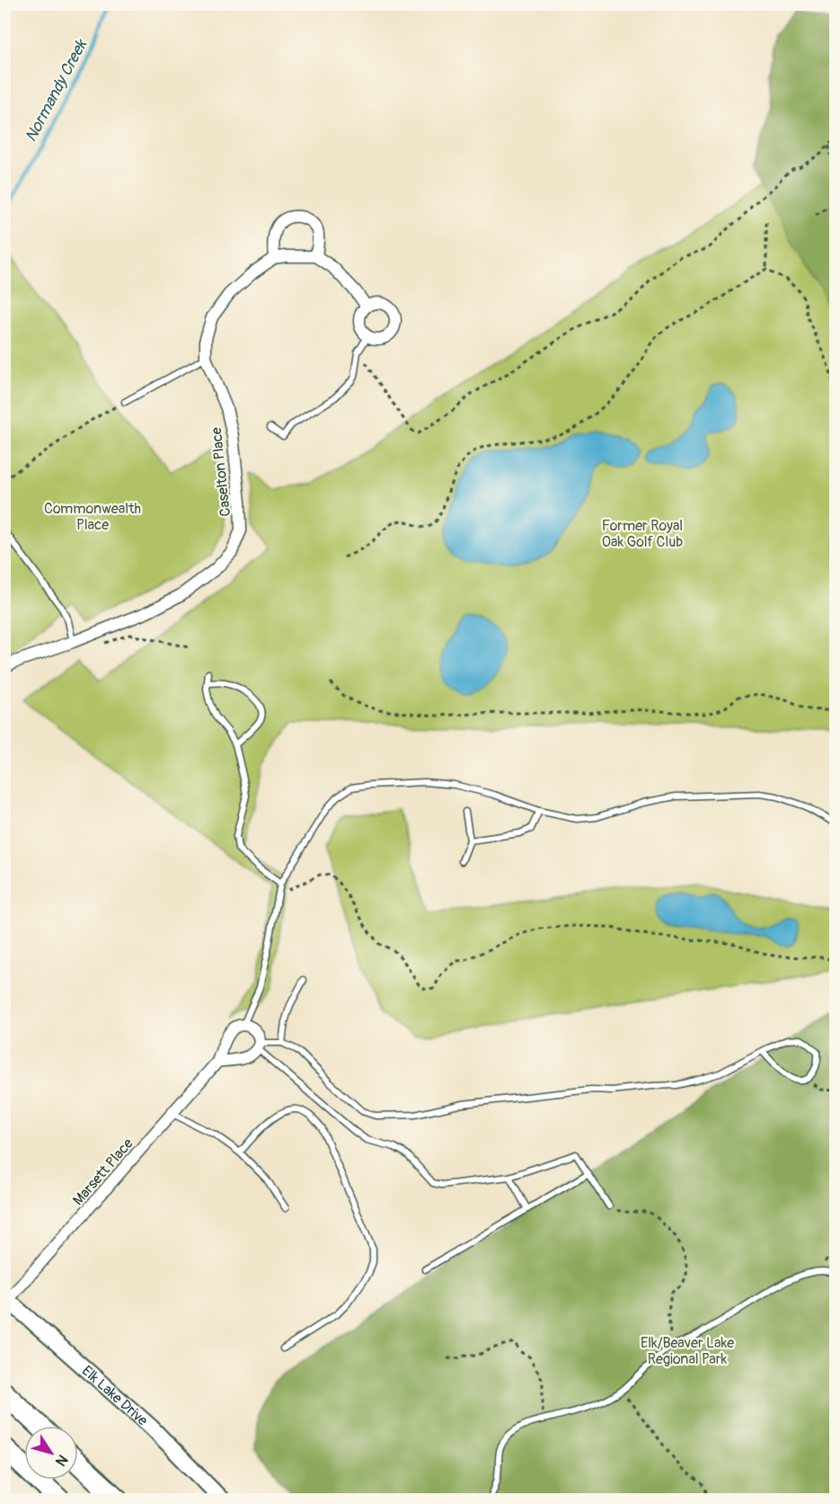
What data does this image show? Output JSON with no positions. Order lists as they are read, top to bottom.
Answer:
{
  "streets": {
    "street": ["Caselton Place", "Marsett Place", "Elk Lake Drive"]
  },
  "crossings": [
    ["Marsett Place", "Elk Lake Drive"]
  ],
  "water": ["Normandy Creek"],
  "parks": ["Commonwealth Place", "Former Royal Oak Golf Club", "Elk/Beaver Lake Regional Park"],
  "north": "bottom right"
}
